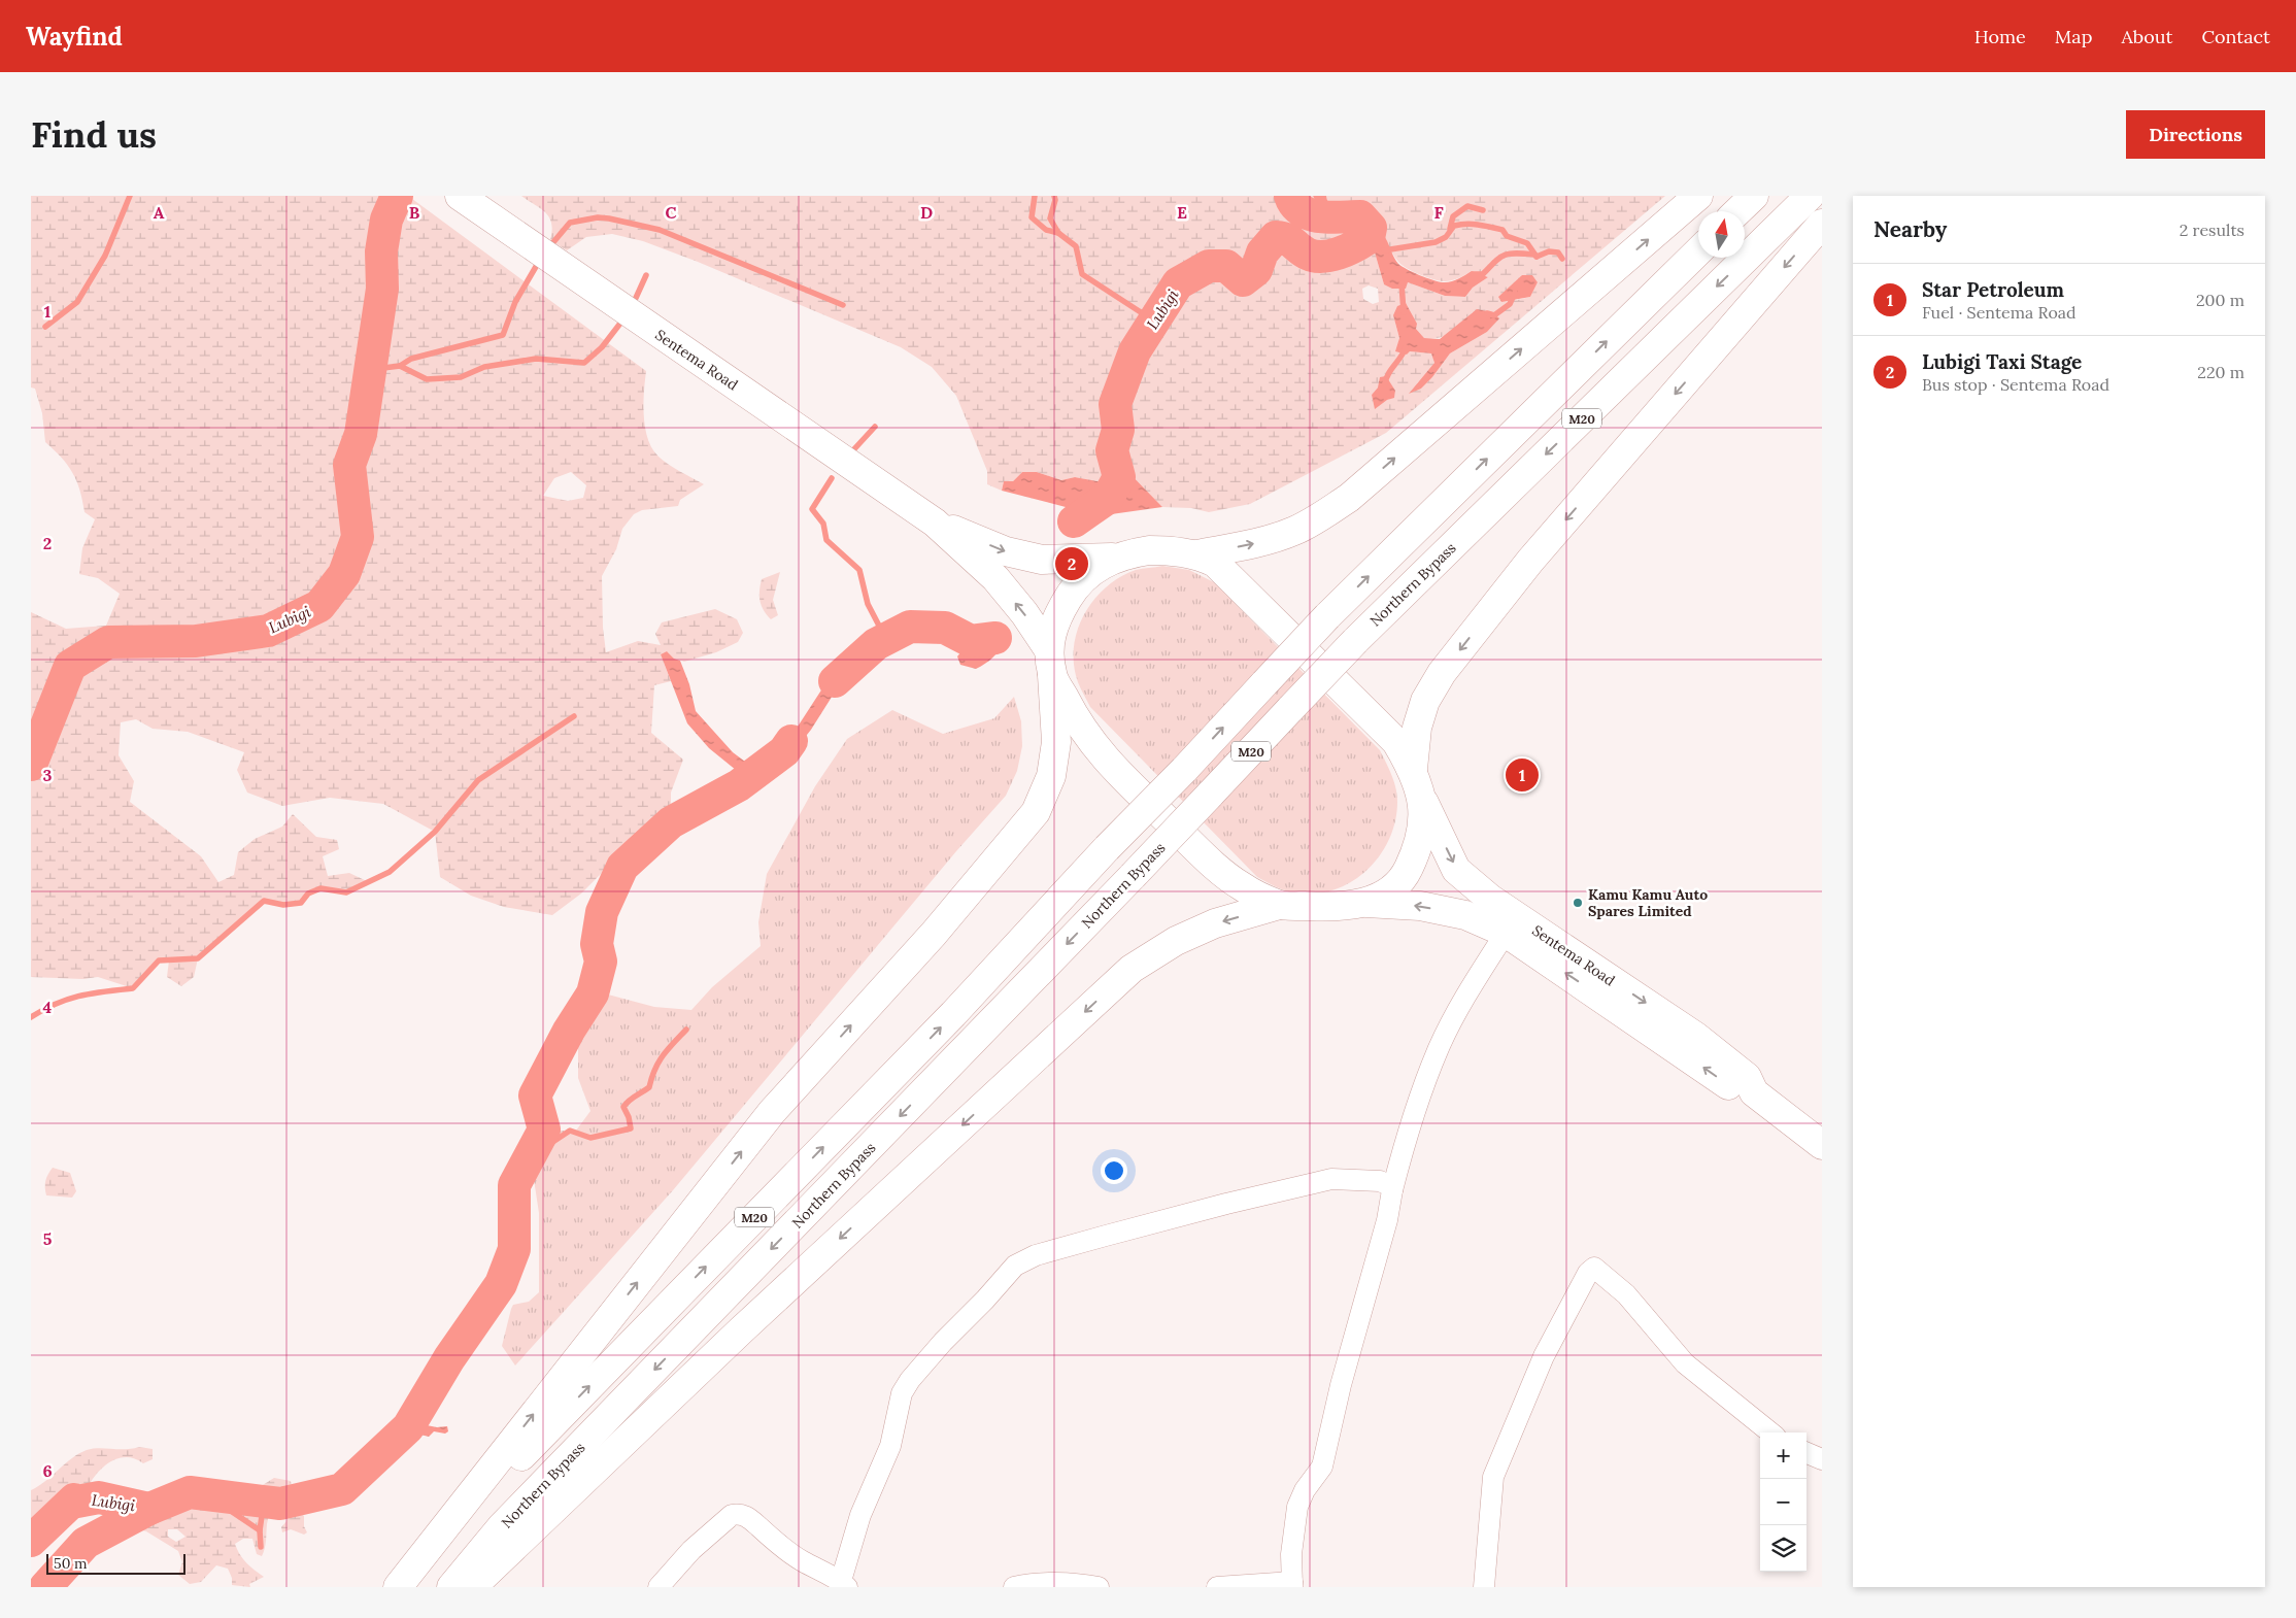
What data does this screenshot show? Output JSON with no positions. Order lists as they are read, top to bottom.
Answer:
{
  "streets": {
    "main road": ["Sentema Road", "M20", "Northern Bypass"]
  },
  "water": ["Lubigi"],
  "places": ["Kamu Kamu Auto Spares Limited"],
  "scale_bar": "50 m",
  "north": "top",
  "page": {
    "header": "Wayfind",
    "nav": [
      "Home",
      "Map",
      "About",
      "Contact"
    ],
    "buttons": "Directions",
    "title": "Find us",
    "heading": ["Nearby", "2 results"],
    "list": [
      {
        "mark": "1",
        "name": "Star Petroleum",
        "note": "Fuel · Sentema Road",
        "value": "200 m"
      },
      {
        "mark": "2",
        "name": "Lubigi Taxi Stage",
        "note": "Bus stop · Sentema Road",
        "value": "220 m"
      }
    ],
    "pins": ["2", "1"],
    "map_buttons": ["+", "−"],
    "scale": "50 m"
  },
  "grid": {
    "columns": [
      "A",
      "B",
      "C",
      "D",
      "E",
      "F"
    ],
    "rows": [
      "1",
      "2",
      "3",
      "4",
      "5",
      "6"
    ]
  }
}
